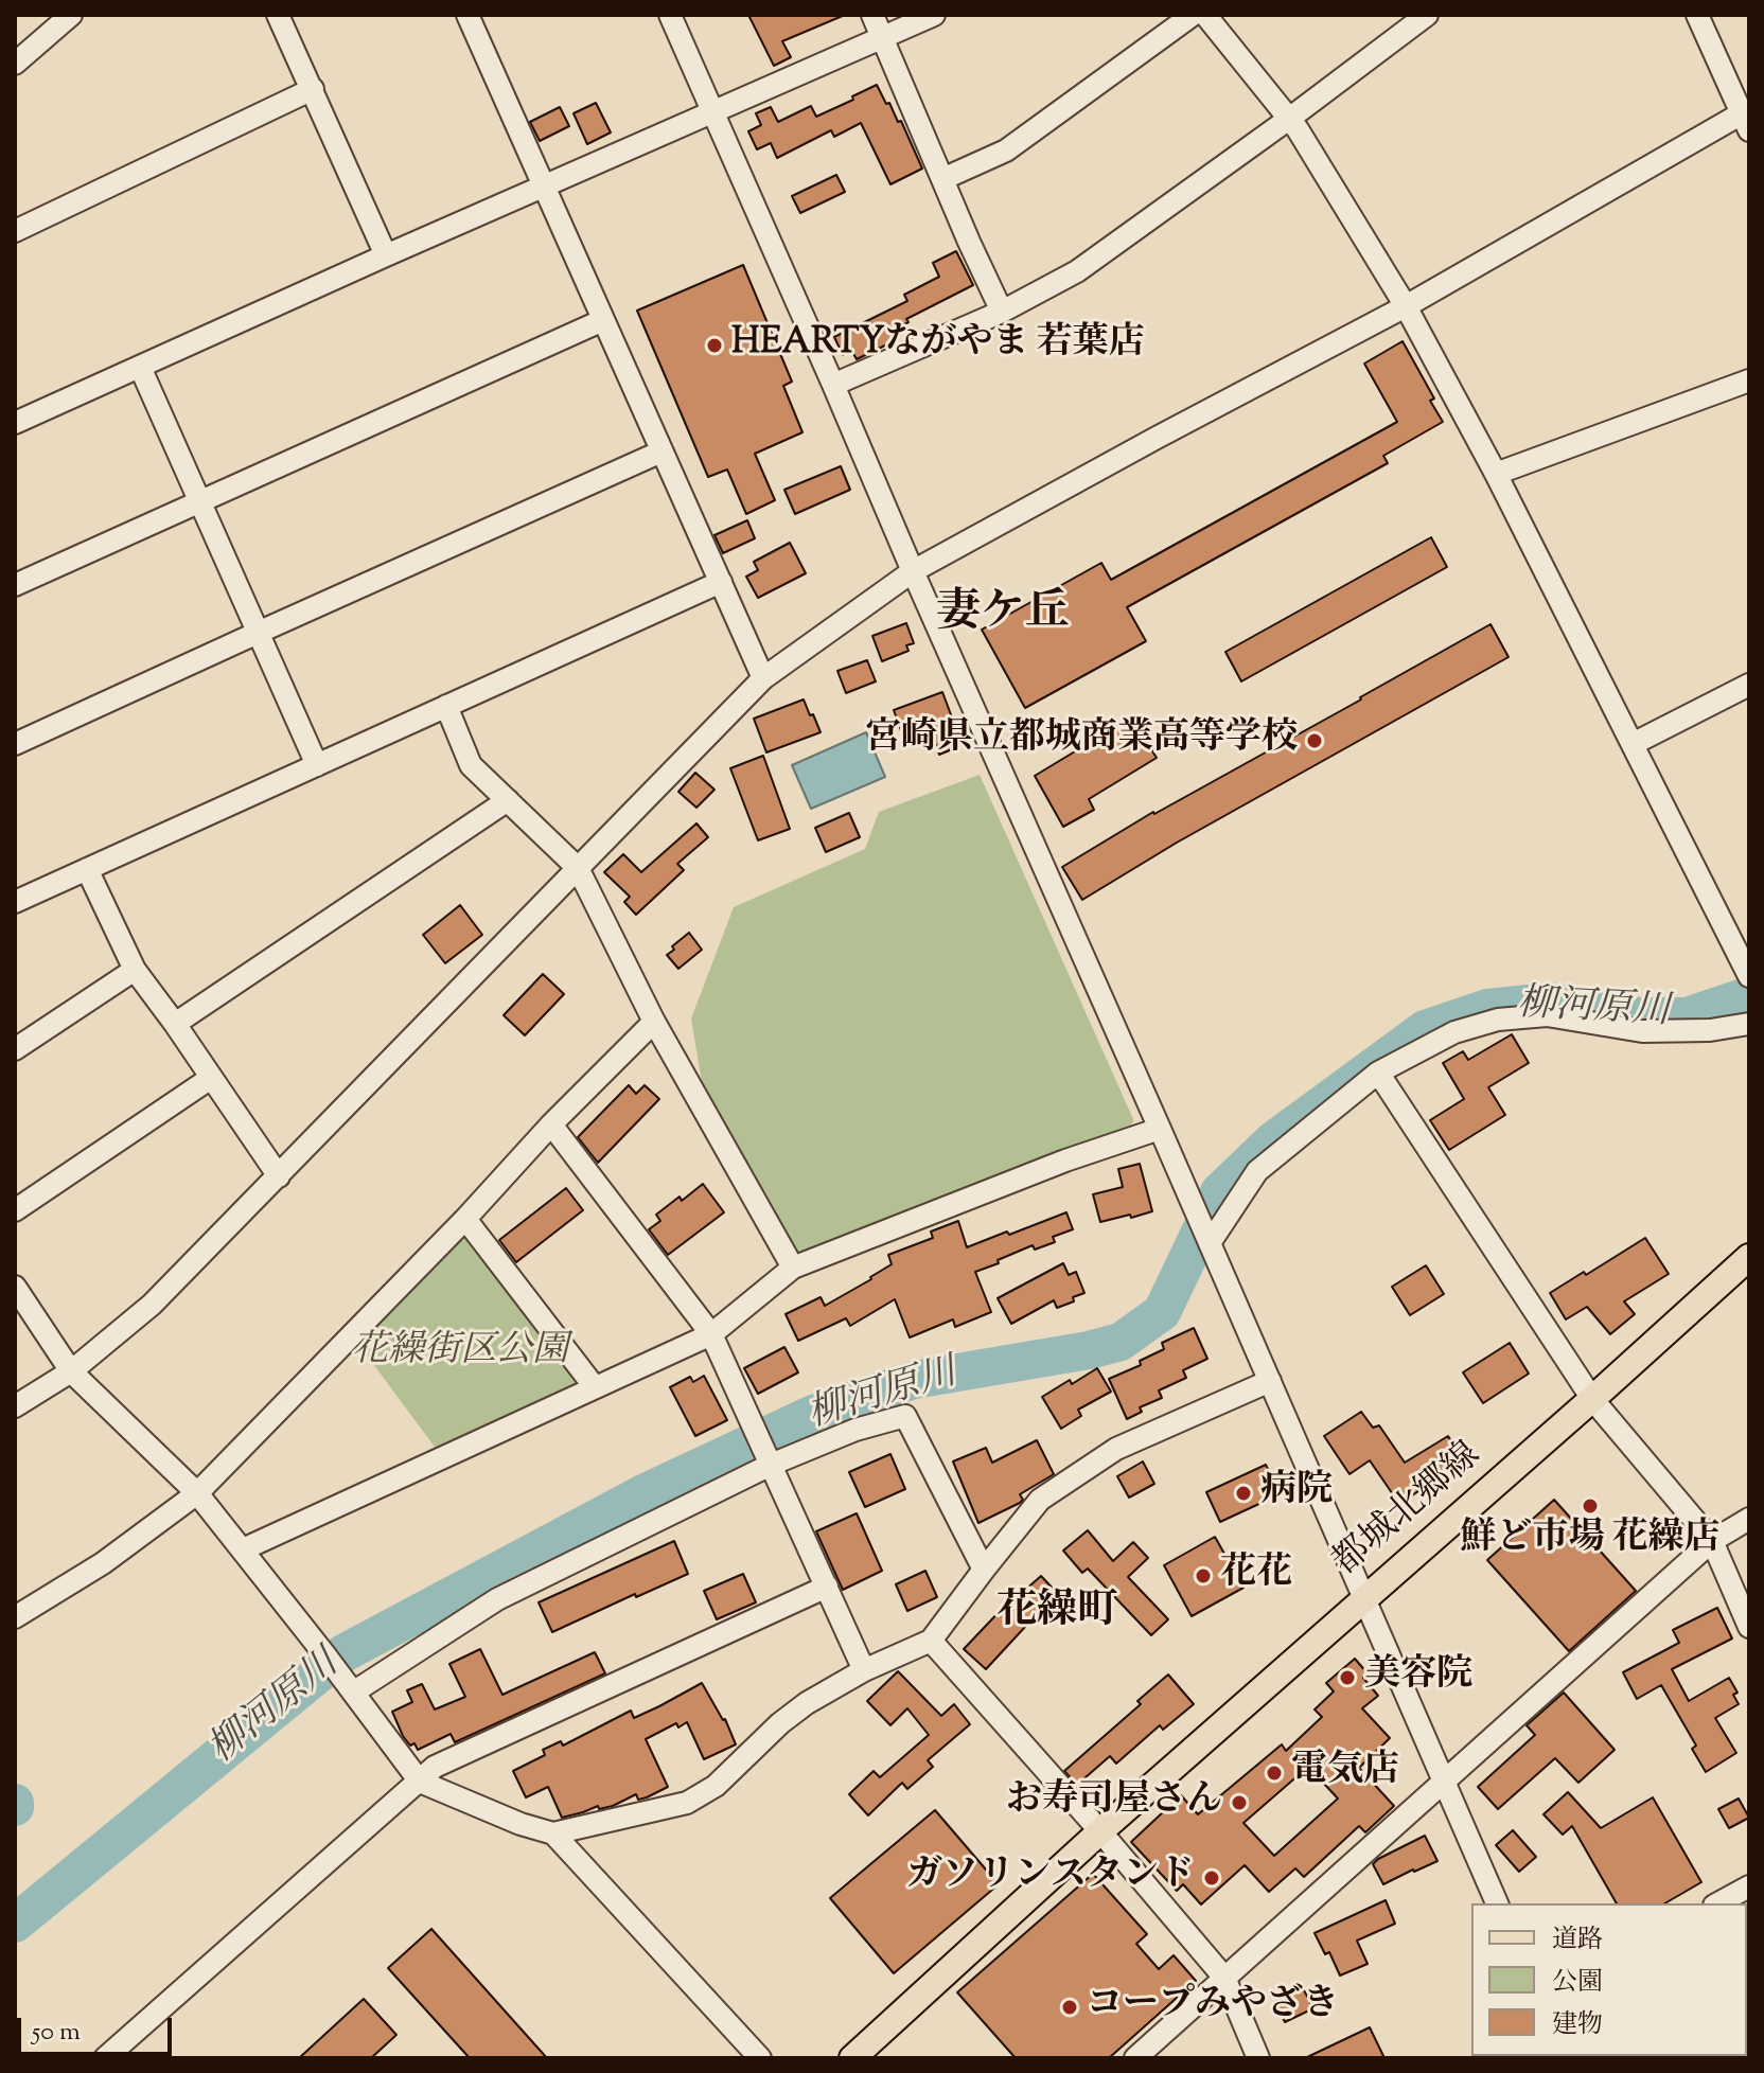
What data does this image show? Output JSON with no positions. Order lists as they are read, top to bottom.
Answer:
{
  "streets": {
    "main road": ["都城北郷線"]
  },
  "districts": ["妻ケ丘", "花繰町"],
  "water": ["柳河原川"],
  "parks": ["花繰街区公園"],
  "places": [
    "HEARTYながやま 若葉店",
    "宮崎県立都城商業高等学校",
    "病院",
    "鮮ど市場 花繰店",
    "花花",
    "美容院",
    "電気店",
    "お寿司屋さん",
    "ガソリンスタンド",
    "コープみやざき"
  ],
  "legend": ["道路", "公園", "建物"],
  "scale_bar": "50 m"
}
